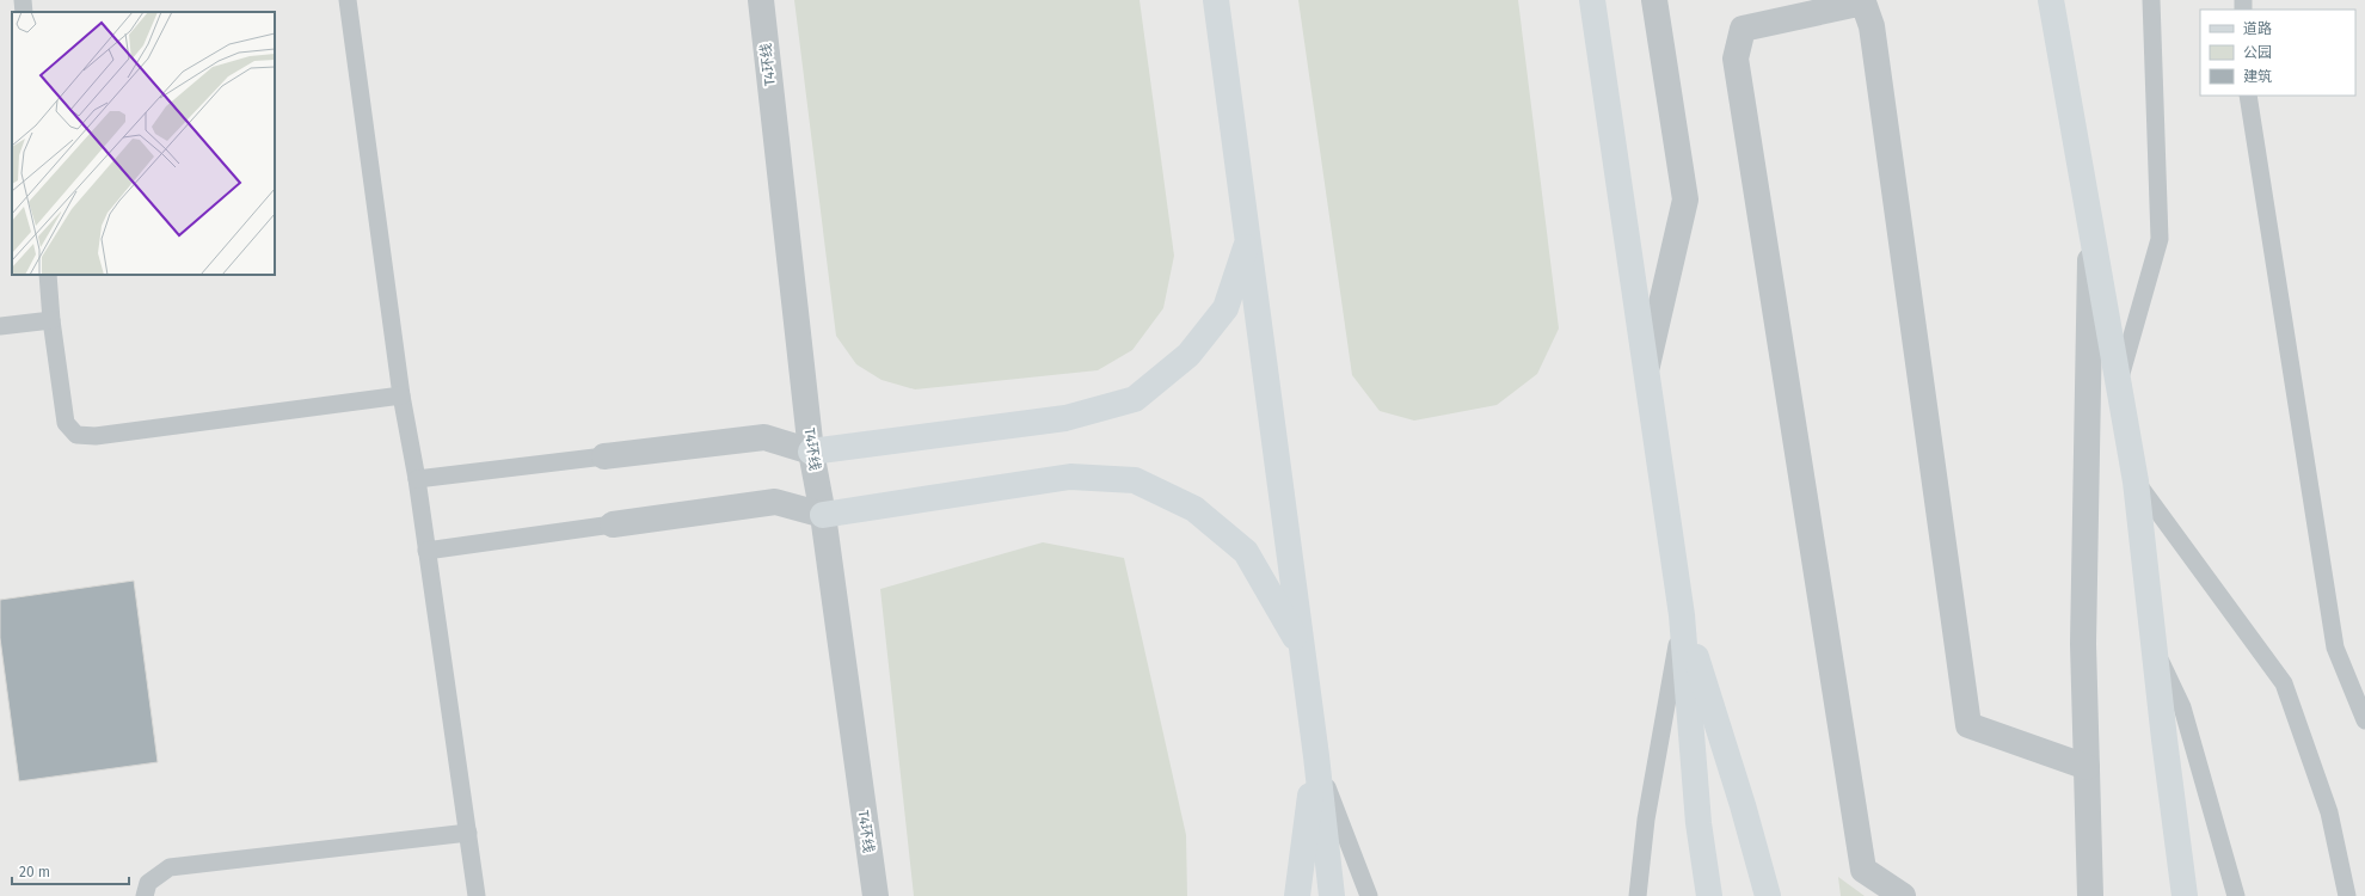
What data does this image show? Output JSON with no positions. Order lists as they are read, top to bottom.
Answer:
{
  "streets": {
    "street": ["T4环线"]
  },
  "legend": ["道路", "公园", "建筑"],
  "scale_bar": "20 m"
}
